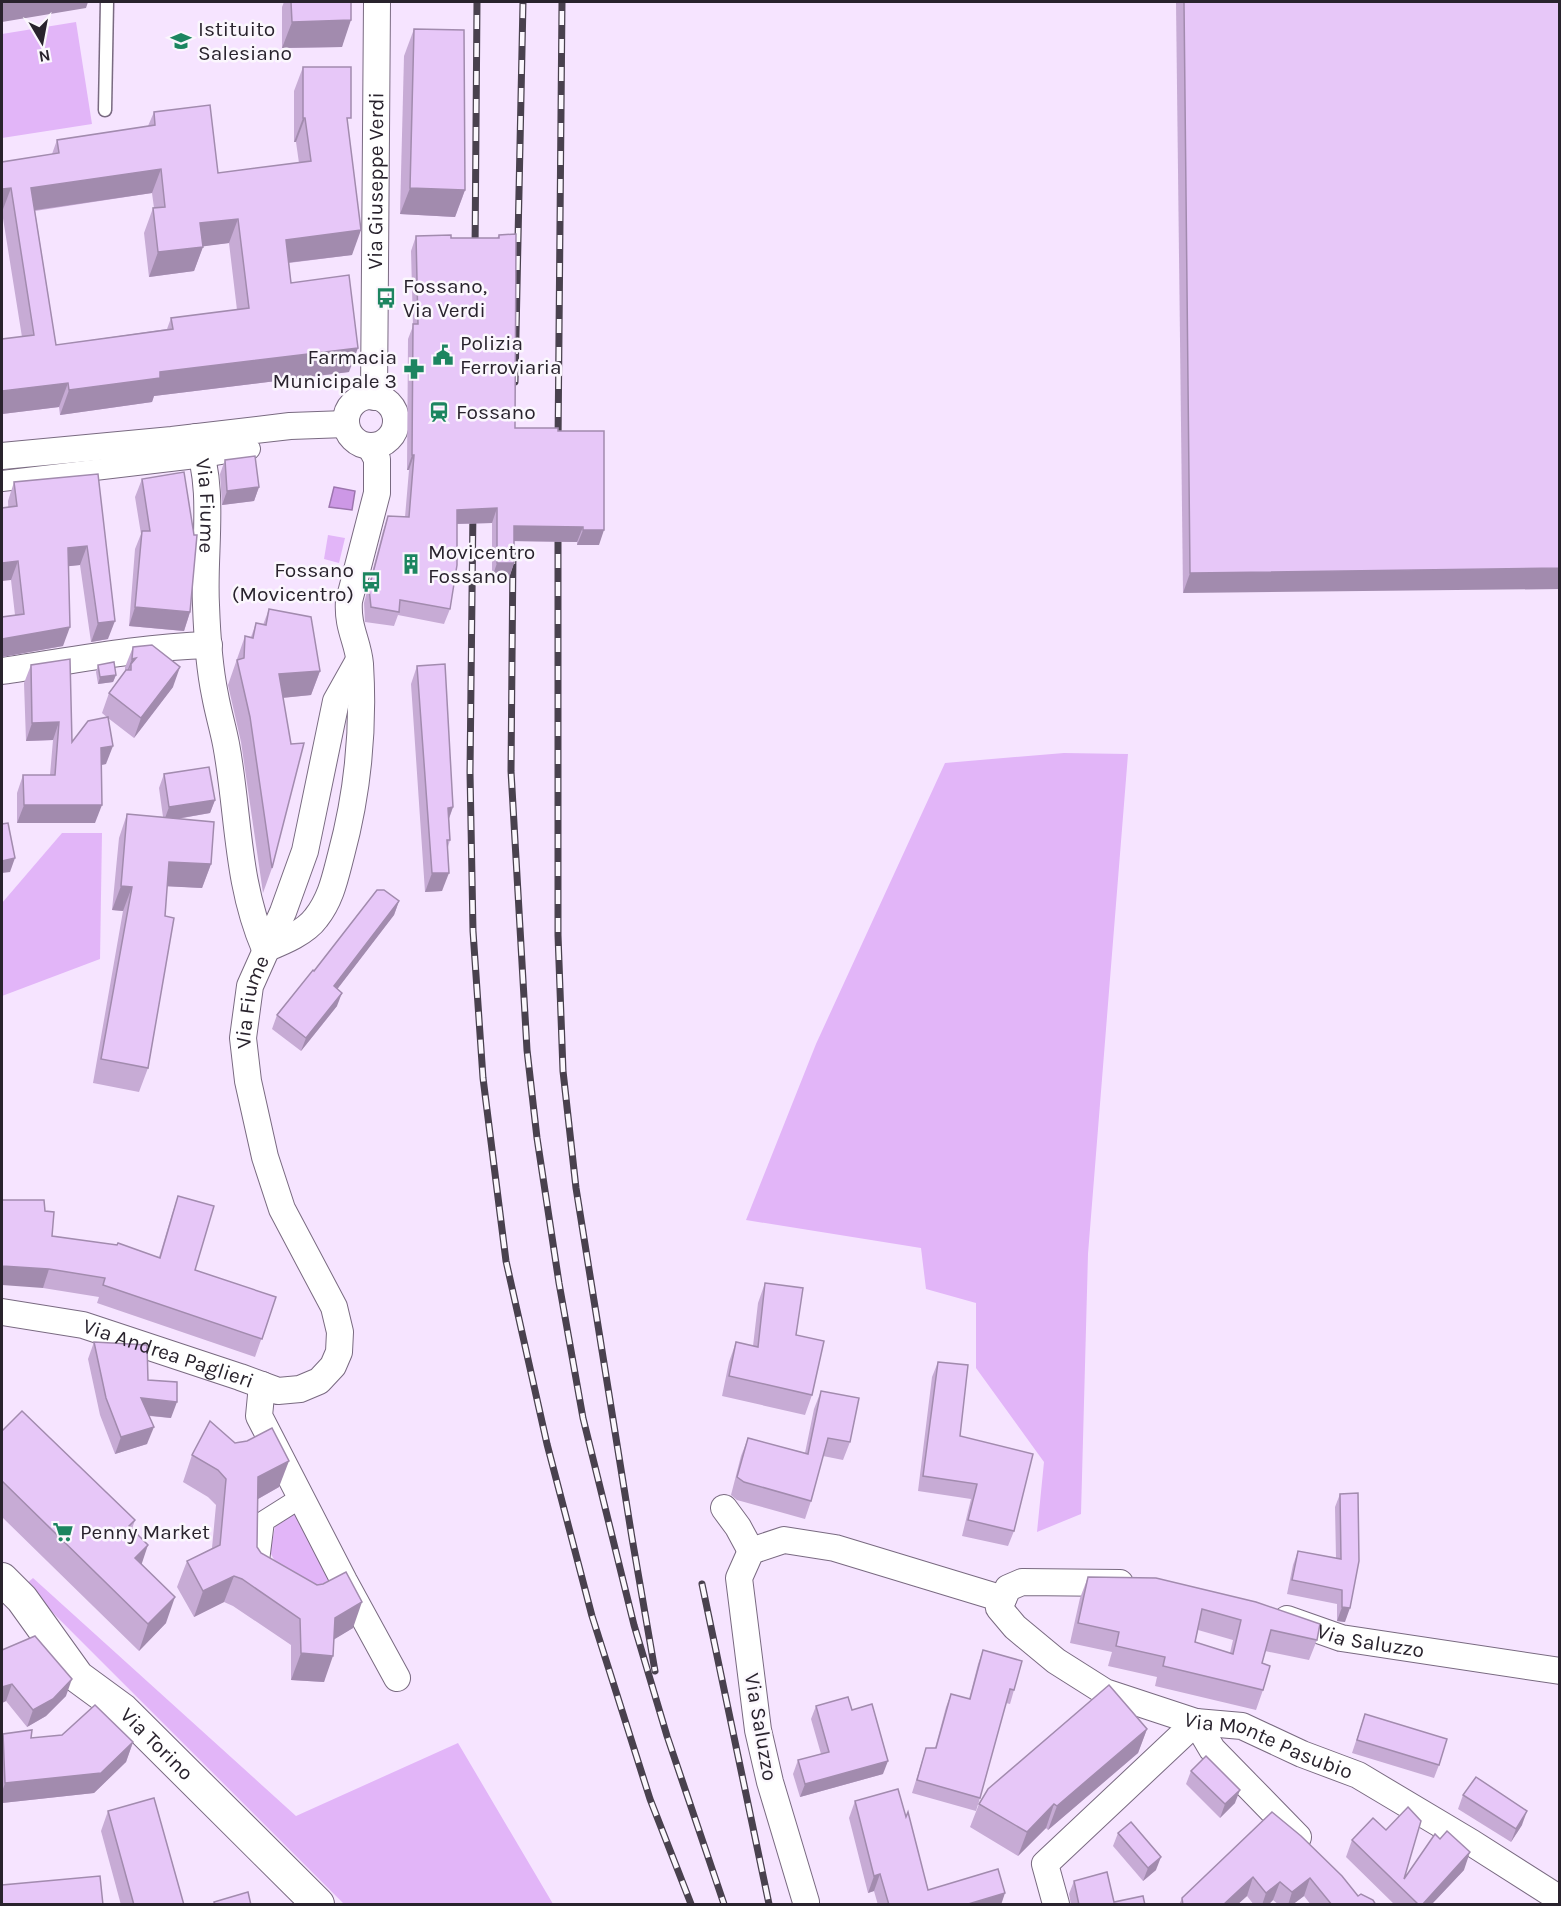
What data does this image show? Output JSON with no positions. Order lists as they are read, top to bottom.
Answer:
{
  "streets": {
    "street": [
      "Via Giuseppe Verdi",
      "Via Fiume",
      "Via Andrea Paglieri",
      "Via Saluzzo",
      "Via Torino",
      "Via Monte Pasubio"
    ]
  },
  "crossings": [
    ["Via Fiume", "Via Andrea Paglieri"]
  ],
  "places": {
    "school or university": ["Istituito Salesiano"],
    "bus stop": ["Fossano, Via Verdi", "Fossano (Movicentro)"],
    "public building": ["Polizia Ferroviaria"],
    "pharmacy": ["Farmacia Municipale 3"],
    "station": ["Fossano"],
    "building": ["Movicentro Fossano"],
    "supermarket": ["Penny Market"]
  },
  "north": "bottom"
}
